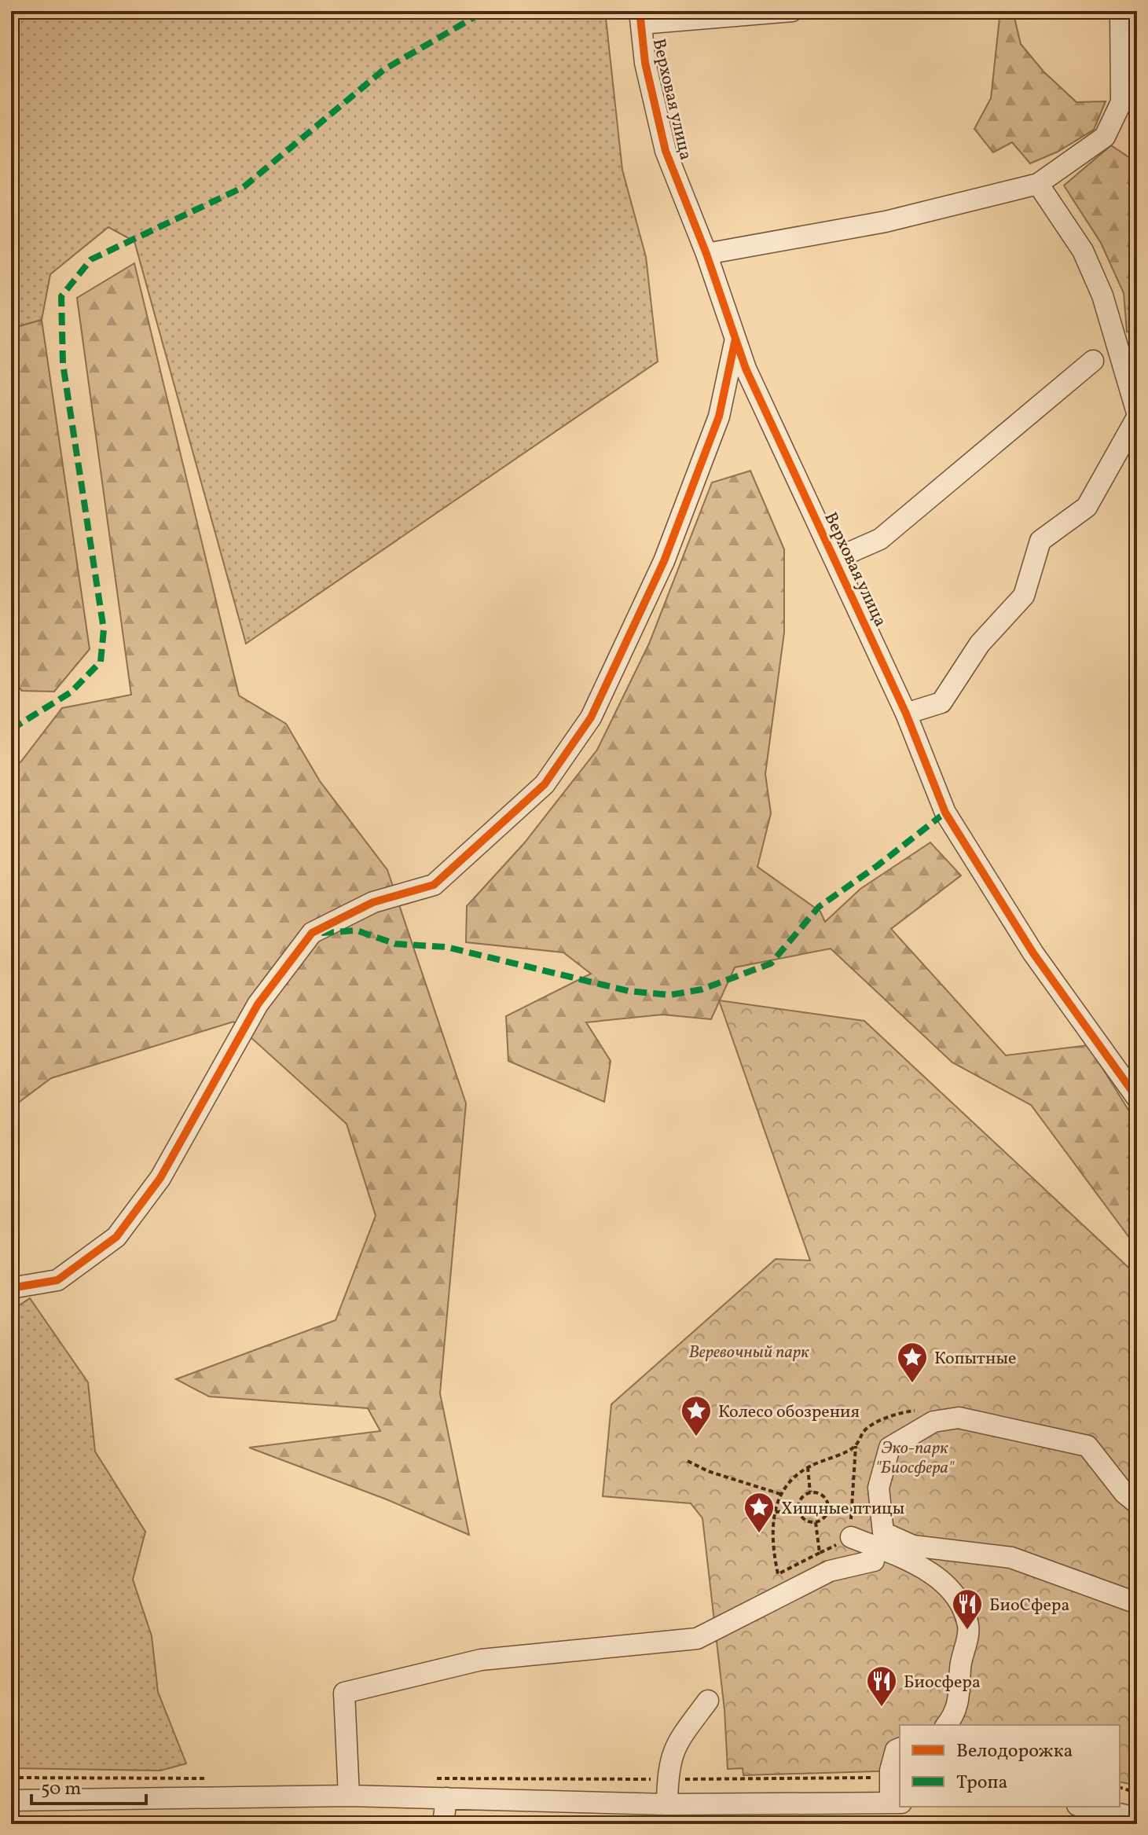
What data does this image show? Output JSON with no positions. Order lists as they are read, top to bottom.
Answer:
{
  "streets": {
    "street": ["Верховая улица"]
  },
  "parks": ["Веревочный парк", "Эко-парк \"Биосфера\""],
  "places": {
    "place": ["Копытные", "Колесо обозрения", "Хищные птицы"],
    "restaurant": ["БиоСфера", "Биосфера"]
  },
  "legend": ["Велодорожка", "Тропа"],
  "scale_bar": "50 m"
}
